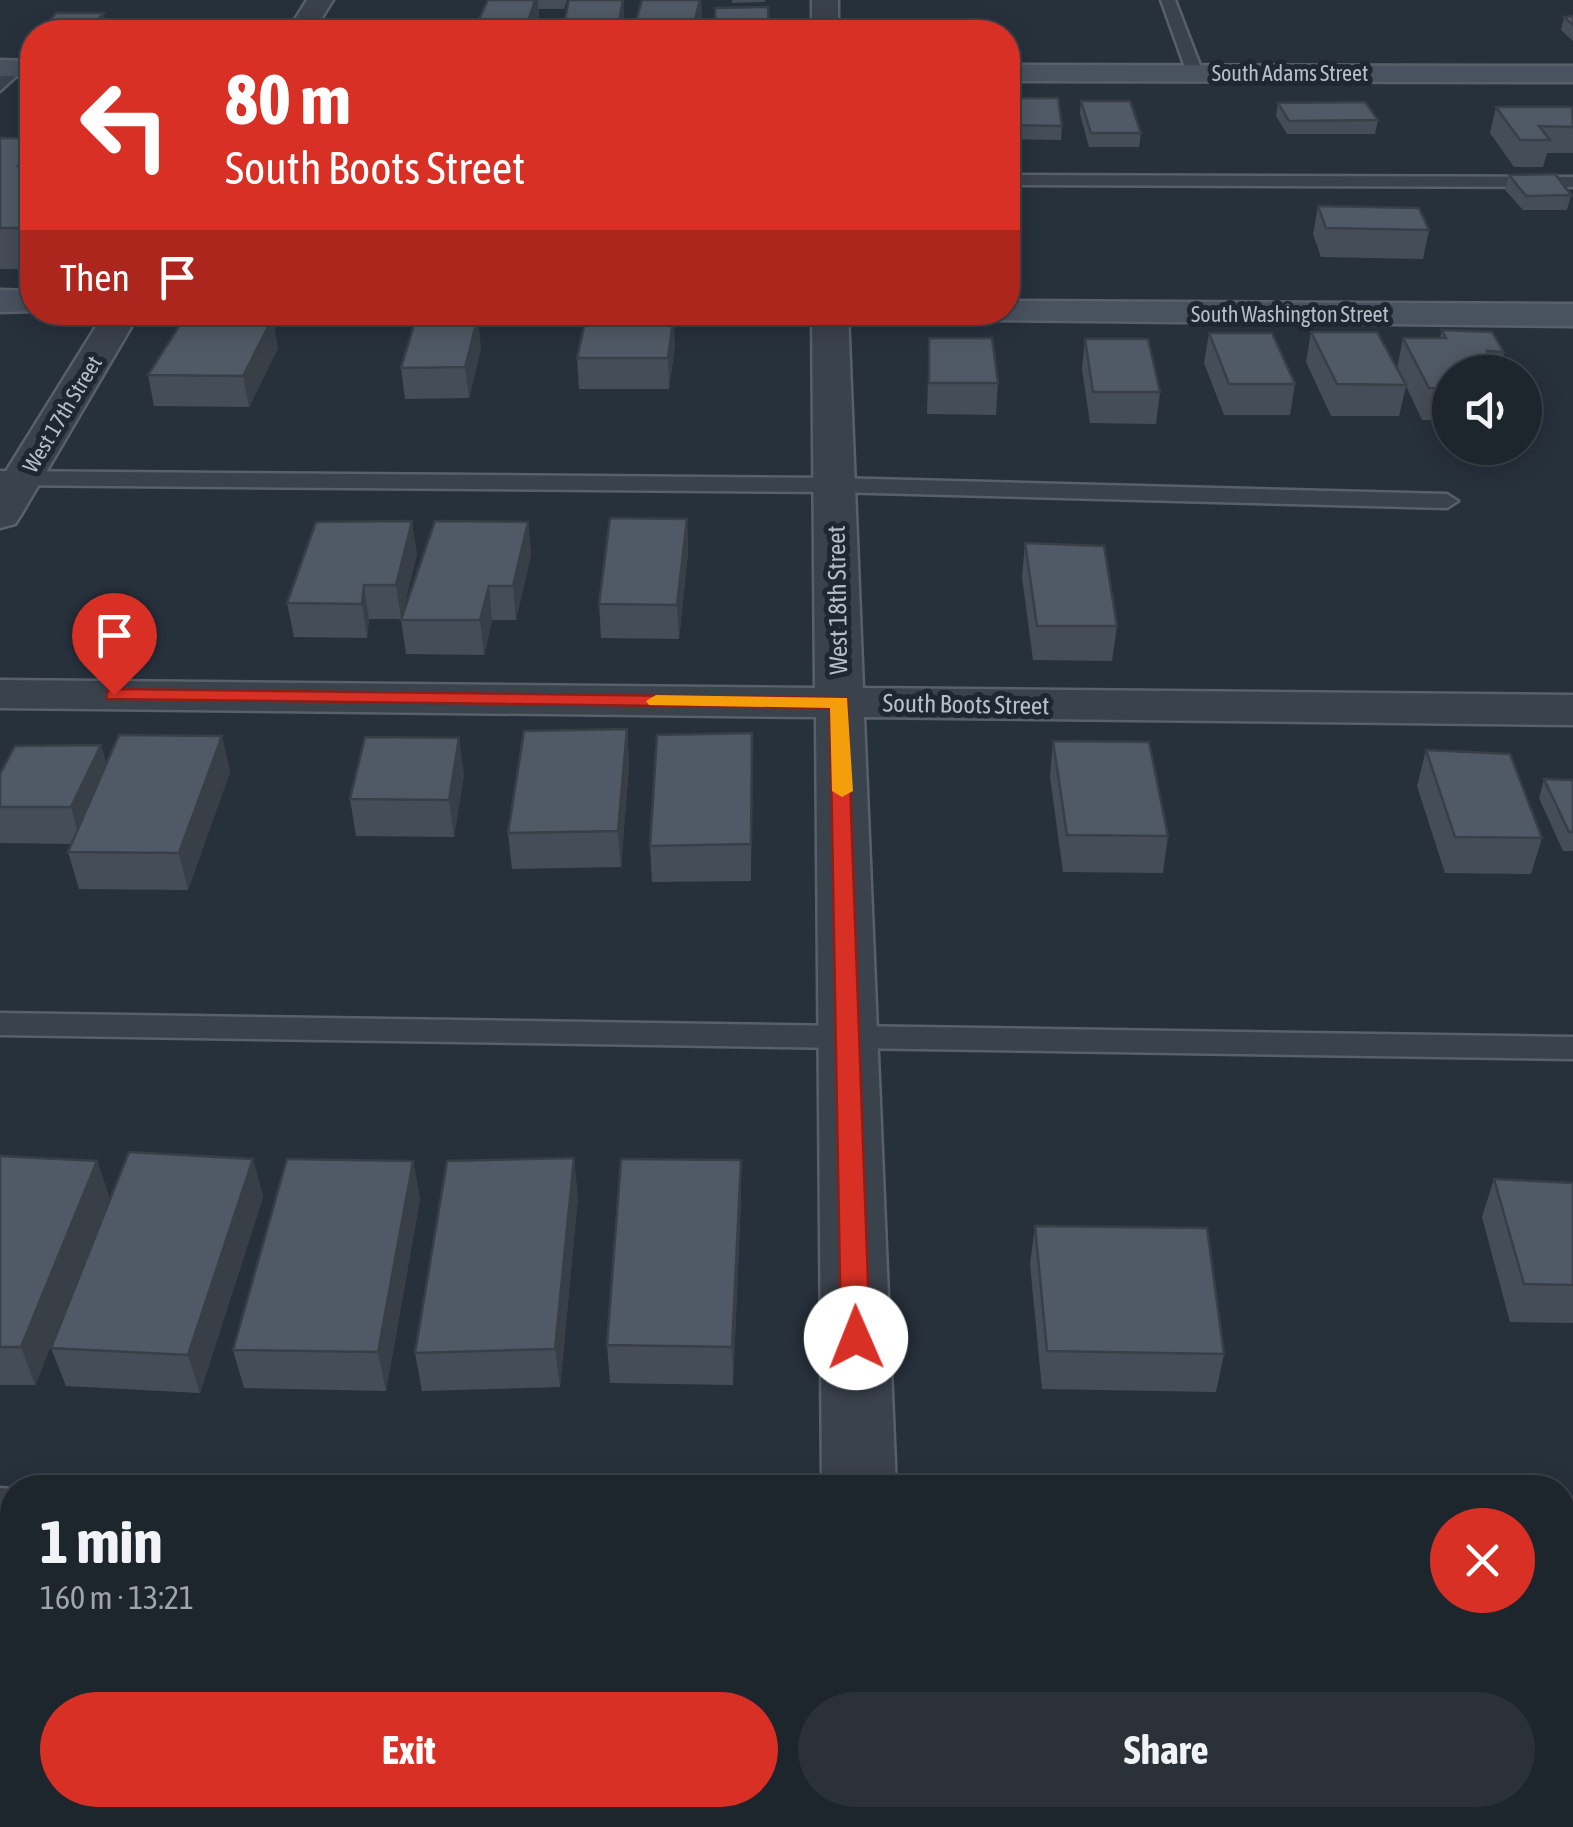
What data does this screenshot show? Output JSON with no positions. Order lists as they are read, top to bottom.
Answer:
{
  "streets": {
    "main road": ["South Adams Street", "South Washington Street"],
    "street": ["West 17th Street", "West 18th Street", "South Boots Street"]
  },
  "crossings": [
    ["West 18th Street", "South Boots Street"]
  ],
  "page": {
    "turn": ["80 m", "South Boots Street"],
    "then": "Then",
    "heading": ["1 min", "160 m · 13:21"],
    "buttons": ["Exit", "Share"]
  }
}
